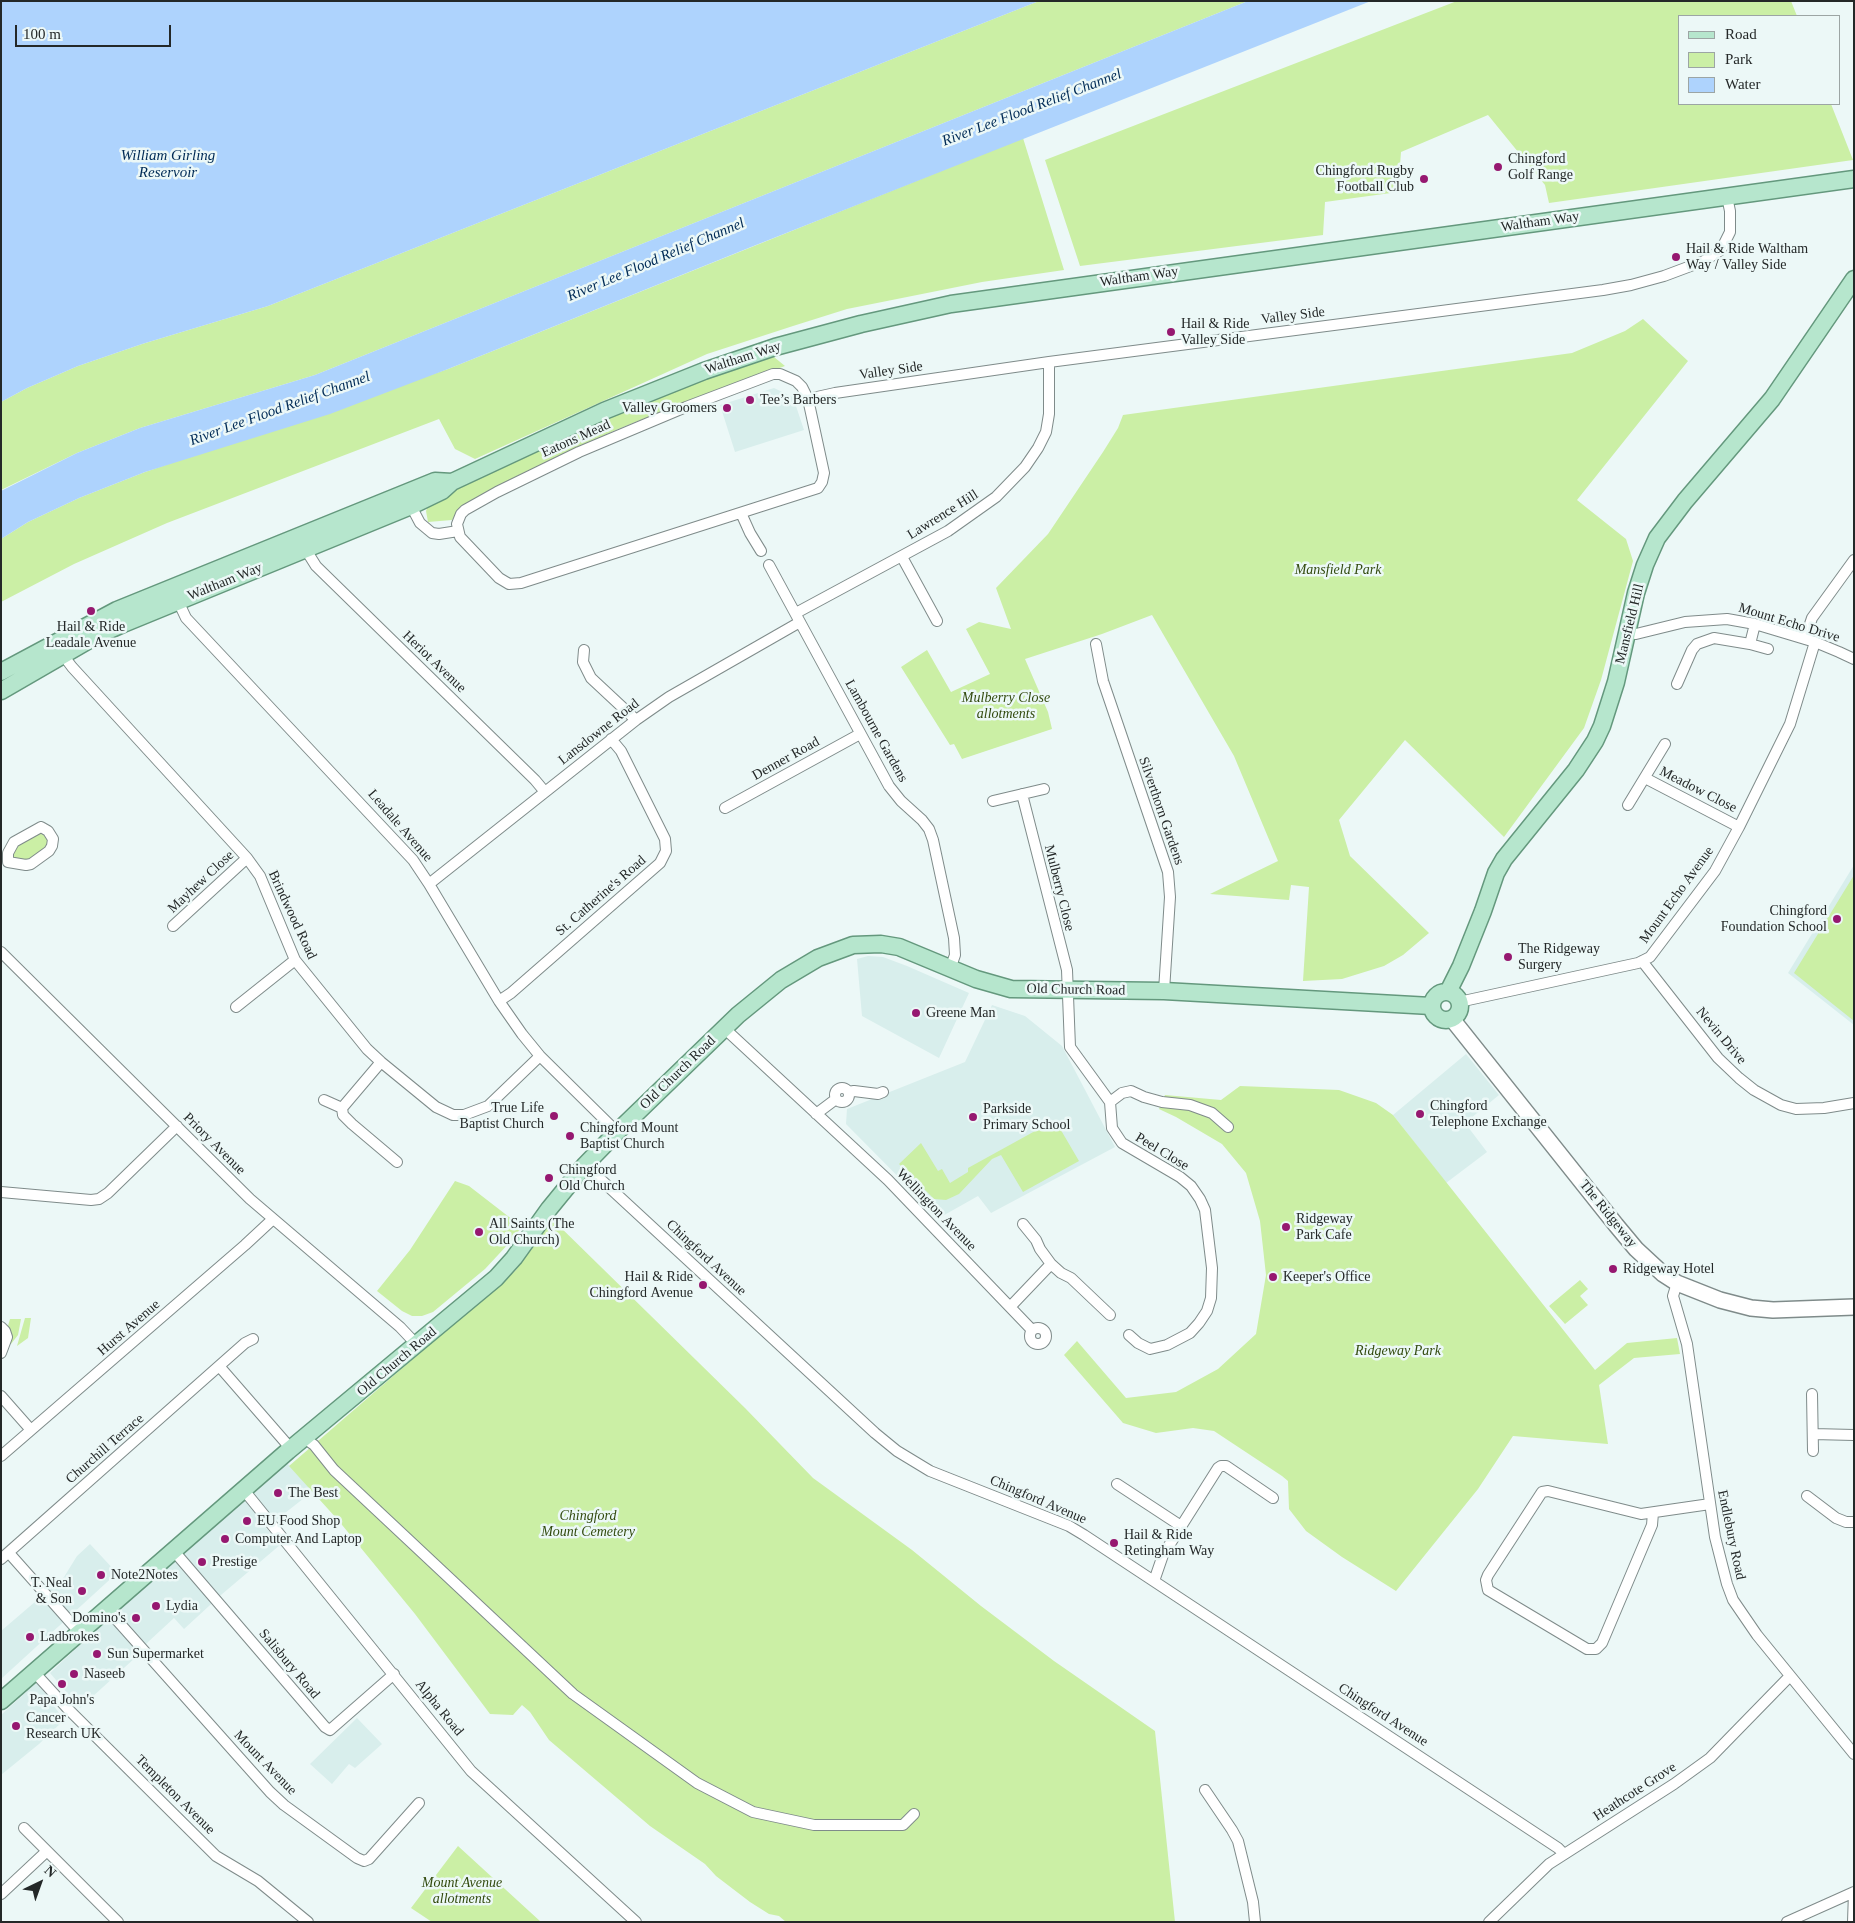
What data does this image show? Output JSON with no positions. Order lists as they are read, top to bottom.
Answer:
{
  "streets": {
    "main road": [
      "Waltham Way",
      "Mansfield Hill",
      "Old Church Road",
      "The Ridgeway"
    ],
    "street": [
      "Valley Side",
      "Eatons Mead",
      "Lawrence Hill",
      "Mount Echo Drive",
      "Heriot Avenue",
      "Lambourne Gardens",
      "Lansdowne Road",
      "Denner Road",
      "Meadow Close",
      "Silverthorn Gardens",
      "Leadale Avenue",
      "Mayhew Close",
      "Mulberry Close",
      "Mount Echo Avenue",
      "St. Catherine's Road",
      "Brindwood Road",
      "Nevin Drive",
      "Priory Avenue",
      "Peel Close",
      "Wellington Avenue",
      "Chingford Avenue",
      "Hurst Avenue",
      "Churchill Terrace",
      "Endlebury Road",
      "Salisbury Road",
      "Alpha Road",
      "Mount Avenue",
      "Heathcote Grove",
      "Templeton Avenue"
    ]
  },
  "crossings": [
    ["Waltham Way", "Valley Side"],
    ["Waltham Way", "Heriot Avenue"],
    ["Waltham Way", "Leadale Avenue"],
    ["Waltham Way", "Brindwood Road"],
    ["Valley Side", "Eatons Mead"],
    ["Valley Side", "Lawrence Hill"],
    ["Lawrence Hill", "Lambourne Gardens"],
    ["Lawrence Hill", "Lansdowne Road"],
    ["Mount Echo Drive", "Mansfield Hill"],
    ["Mount Echo Drive", "Mount Echo Avenue"],
    ["Mansfield Hill", "Mount Echo Avenue"],
    ["Mansfield Hill", "Old Church Road"],
    ["Mansfield Hill", "The Ridgeway"],
    ["Heriot Avenue", "Lansdowne Road"],
    ["Lambourne Gardens", "Lansdowne Road"],
    ["Lambourne Gardens", "Denner Road"],
    ["Lambourne Gardens", "Old Church Road"],
    ["Lansdowne Road", "Leadale Avenue"],
    ["Lansdowne Road", "St. Catherine's Road"],
    ["Meadow Close", "Mount Echo Avenue"],
    ["Silverthorn Gardens", "Old Church Road"],
    ["Leadale Avenue", "St. Catherine's Road"],
    ["Leadale Avenue", "Brindwood Road"],
    ["Leadale Avenue", "Old Church Road"],
    ["Mayhew Close", "Brindwood Road"],
    ["Mulberry Close", "Old Church Road"],
    ["Mount Echo Avenue", "Old Church Road"],
    ["Mount Echo Avenue", "Nevin Drive"],
    ["Mount Echo Avenue", "The Ridgeway"],
    ["Old Church Road", "Priory Avenue"],
    ["Old Church Road", "Wellington Avenue"],
    ["Old Church Road", "The Ridgeway"],
    ["Old Church Road", "Chingford Avenue"],
    ["Old Church Road", "Churchill Terrace"],
    ["Old Church Road", "Salisbury Road"],
    ["Old Church Road", "Alpha Road"],
    ["Old Church Road", "Mount Avenue"],
    ["Old Church Road", "Templeton Avenue"],
    ["Priory Avenue", "Hurst Avenue"],
    ["The Ridgeway", "Endlebury Road"],
    ["Chingford Avenue", "Heathcote Grove"],
    ["Endlebury Road", "Heathcote Grove"],
    ["Salisbury Road", "Alpha Road"]
  ],
  "water": ["River Lee Flood Relief Channel", "William Girling Reservoir"],
  "parks": [
    "Mansfield Park",
    "Mulberry Close allotments",
    "Ridgeway Park",
    "Chingford Mount Cemetery",
    "Mount Avenue allotments"
  ],
  "places": [
    "Chingford Golf Range",
    "Chingford Rugby Football Club",
    "Hail & Ride Waltham Way / Valley Side",
    "Hail & Ride Valley Side",
    "Tee’s Barbers",
    "Valley Groomers",
    "Hail & Ride Leadale Avenue",
    "Chingford Foundation School",
    "The Ridgeway Surgery",
    "Greene Man",
    "Chingford Telephone Exchange",
    "True Life Baptist Church",
    "Parkside Primary School",
    "Chingford Mount Baptist Church",
    "Chingford Old Church",
    "Ridgeway Park Cafe",
    "All Saints (The Old Church)",
    "Ridgeway Hotel",
    "Keeper's Office",
    "Hail & Ride Chingford Avenue",
    "The Best",
    "EU Food Shop",
    "Computer And Laptop",
    "Hail & Ride Retingham Way",
    "Prestige",
    "Note2Notes",
    "T. Neal & Son",
    "Lydia",
    "Domino's",
    "Ladbrokes",
    "Sun Supermarket",
    "Naseeb",
    "Papa John's",
    "Cancer Research UK"
  ],
  "legend": ["Road", "Park", "Water"],
  "scale_bar": "100 m",
  "north": "top right"
}
